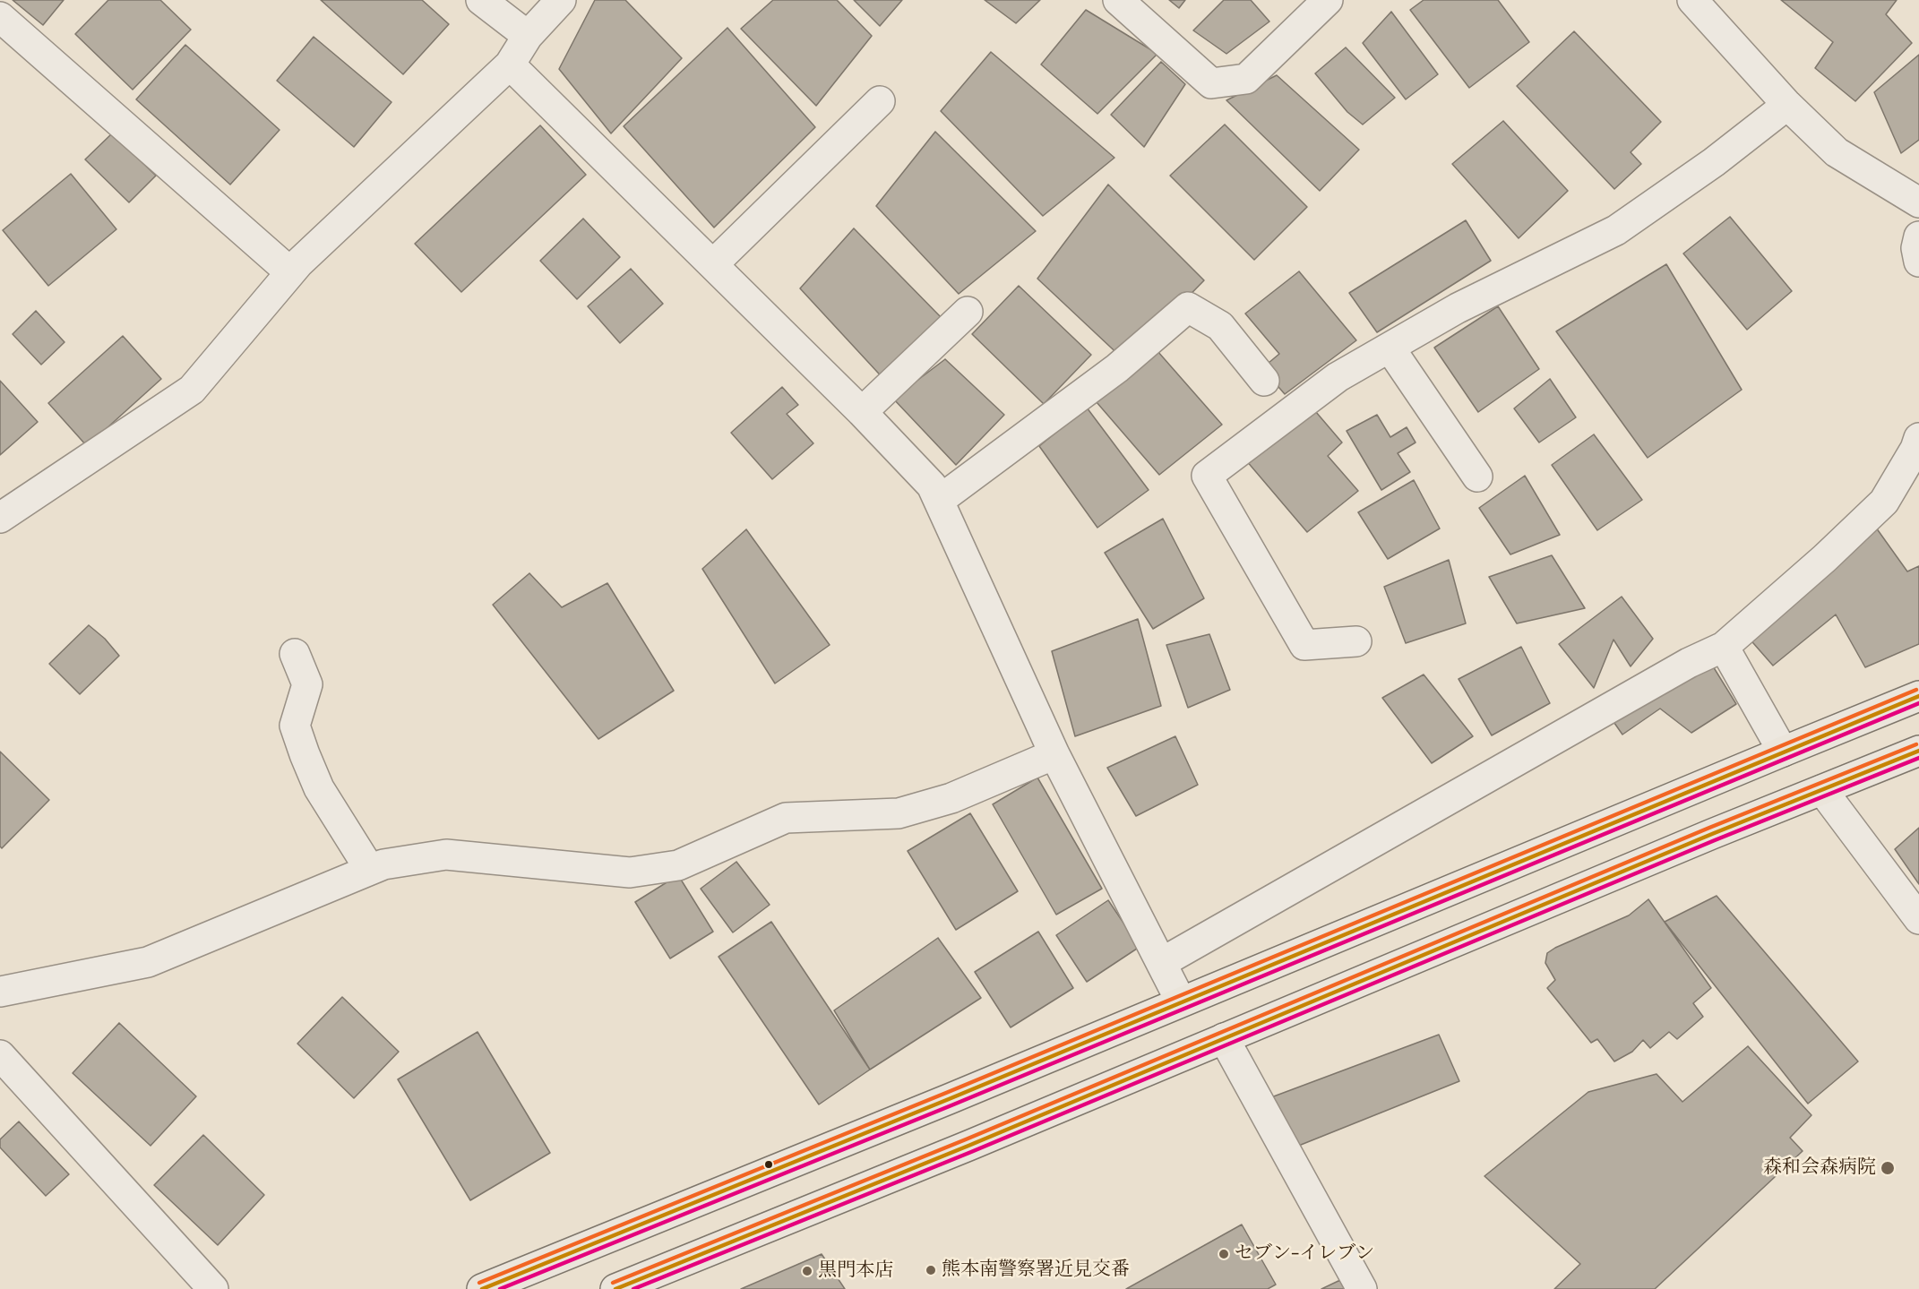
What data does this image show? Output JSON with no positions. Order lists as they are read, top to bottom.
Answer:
{
  "places": [
    "森和会森病院",
    "セブン-イレブン",
    "熊本南警察署近見交番",
    "黒門本店"
  ]
}
